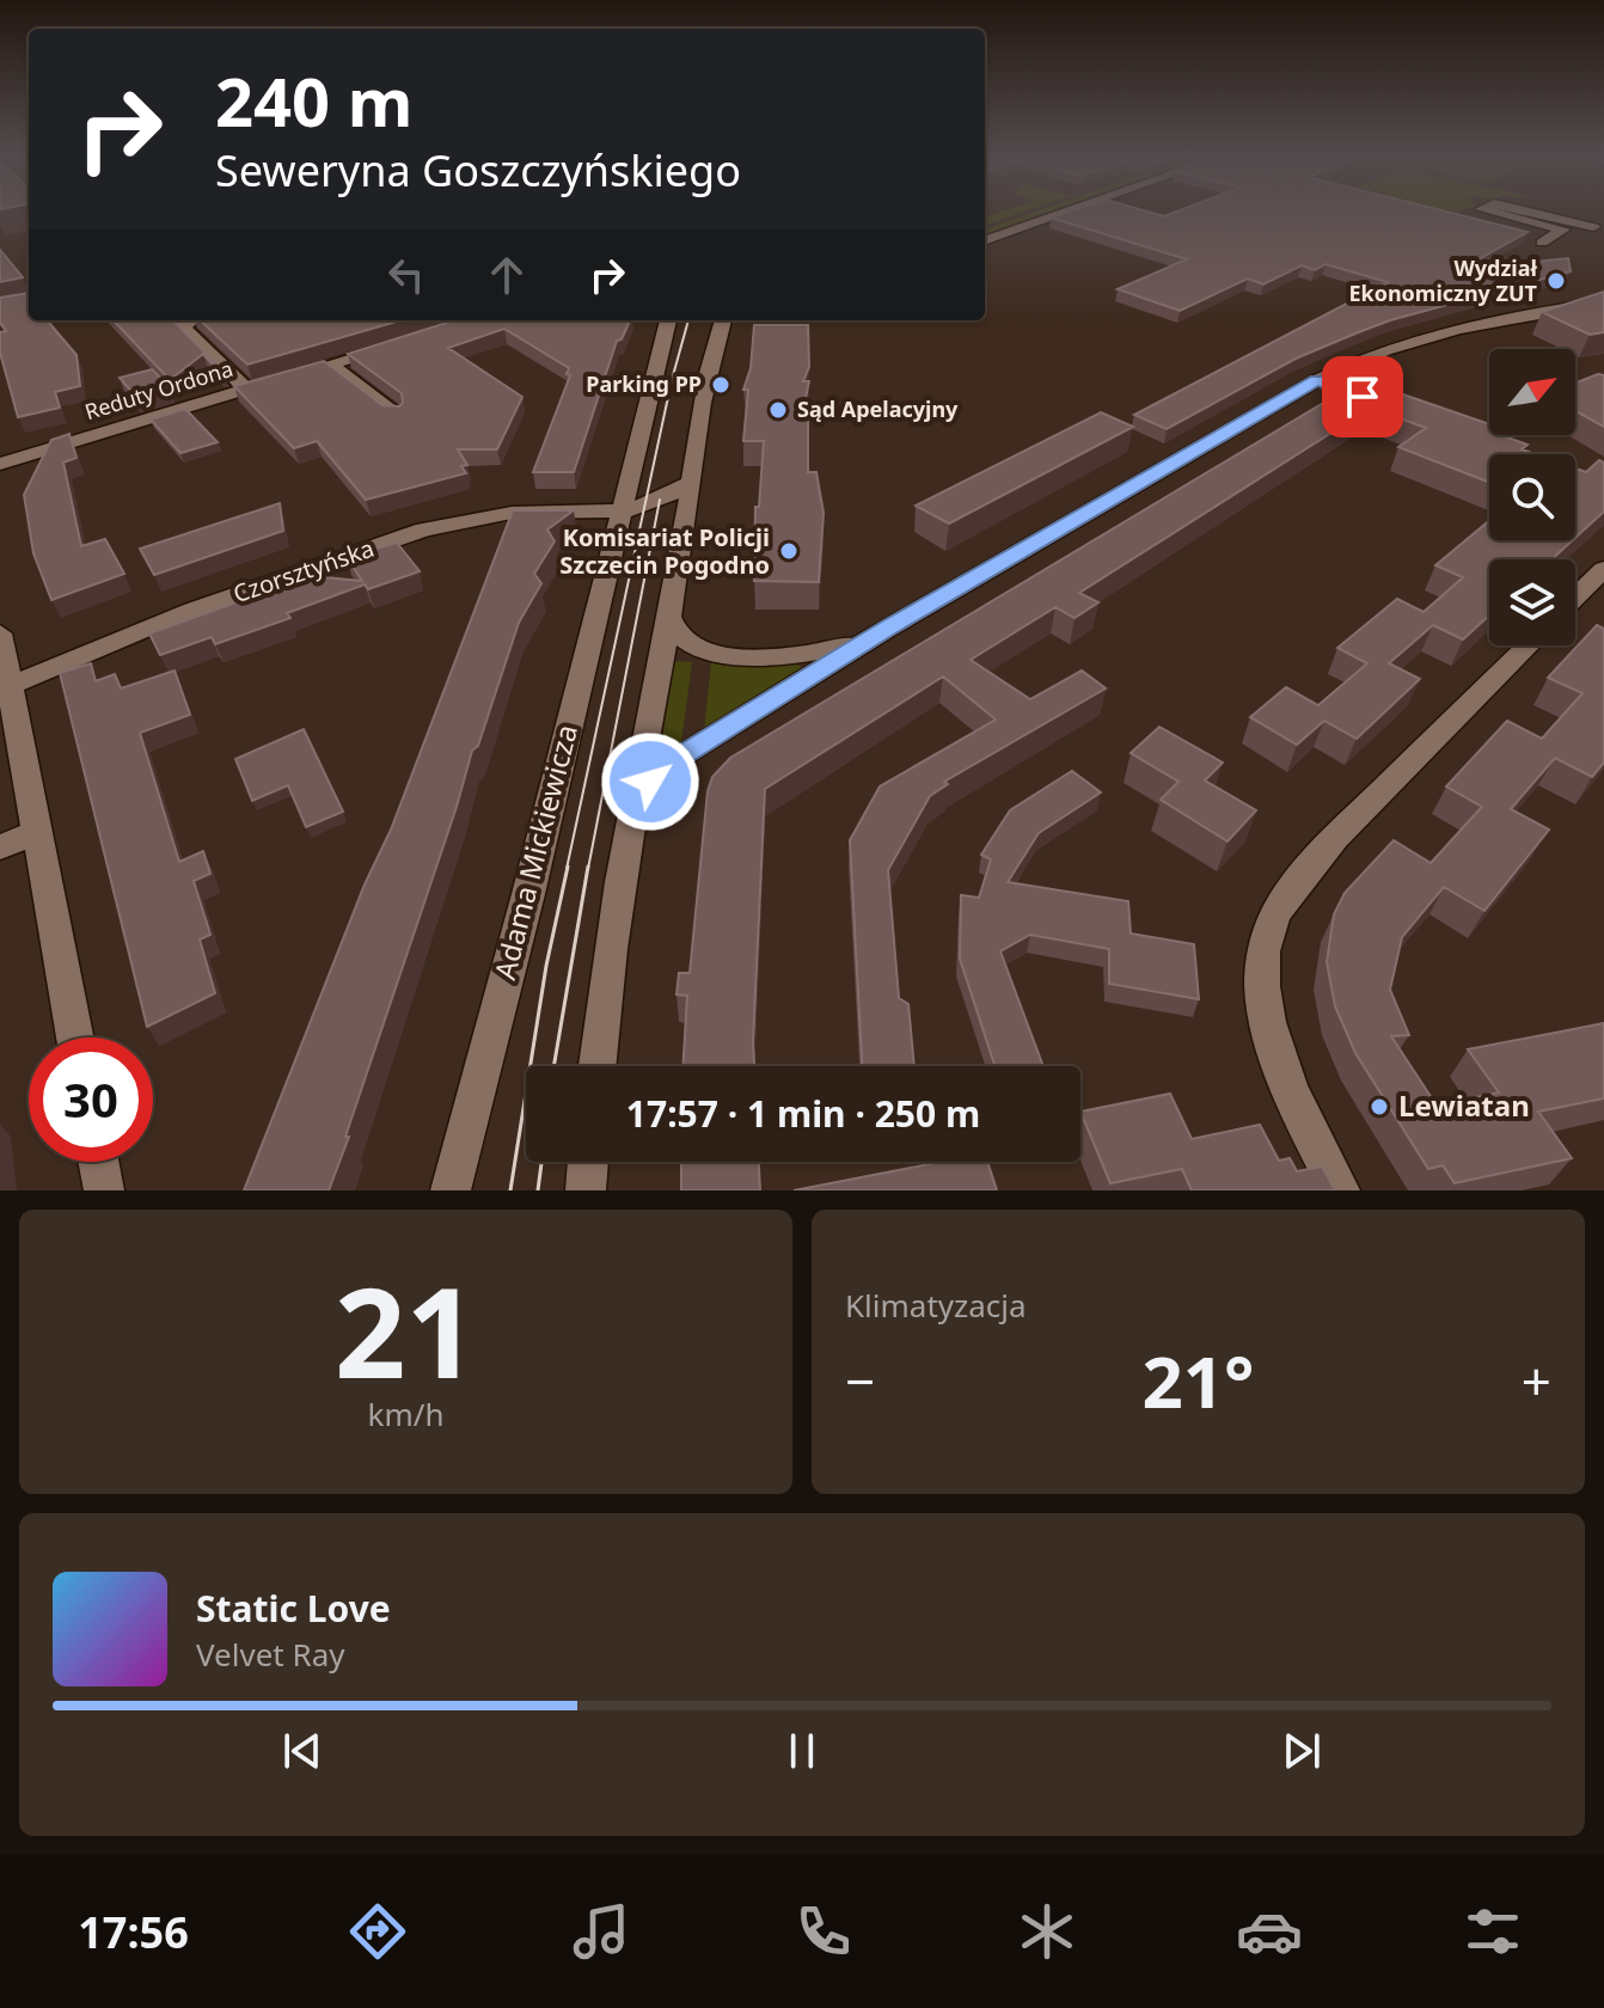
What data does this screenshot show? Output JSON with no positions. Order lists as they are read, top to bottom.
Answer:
{
  "streets": {
    "street": ["Reduty Ordona", "Czorsztyńska", "Adama Mickiewicza"]
  },
  "crossings": [
    ["Czorsztyńska", "Adama Mickiewicza"]
  ],
  "places": [
    "Wydział Ekonomiczny ZUT",
    "Parking PP",
    "Sąd Apelacyjny",
    "Komisariat Policji Szczecin Pogodno",
    "Lewiatan"
  ],
  "north": "top right",
  "page": {
    "turn": ["240 m", "Seweryna Goszczyńskiego"],
    "limit": "30",
    "trip": "17:57 · 1 min · 250 m",
    "tile": [
      ["21", "km/h"],
      "Klimatyzacja"
    ],
    "heat": ["−", "21°", "+"],
    "song": ["Static Love", "Velvet Ray"],
    "tabs": "17:56"
  }
}
